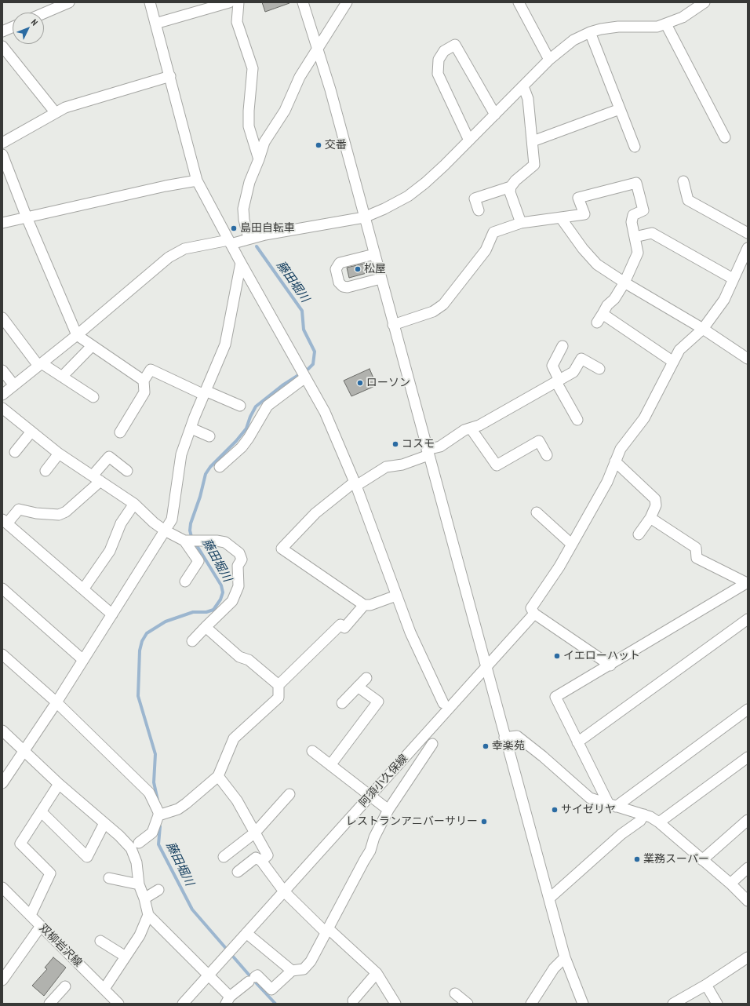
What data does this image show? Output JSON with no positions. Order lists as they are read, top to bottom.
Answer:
{
  "streets": {
    "street": ["阿須小久保線", "双柳岩沢線"]
  },
  "water": ["藤田堀川"],
  "places": [
    "交番",
    "島田自転車",
    "松屋",
    "ローソン",
    "コスモ",
    "イエローハット",
    "幸楽苑",
    "サイゼリヤ",
    "レストランアニバーサリー",
    "業務スーパー"
  ],
  "north": "top right"
}
